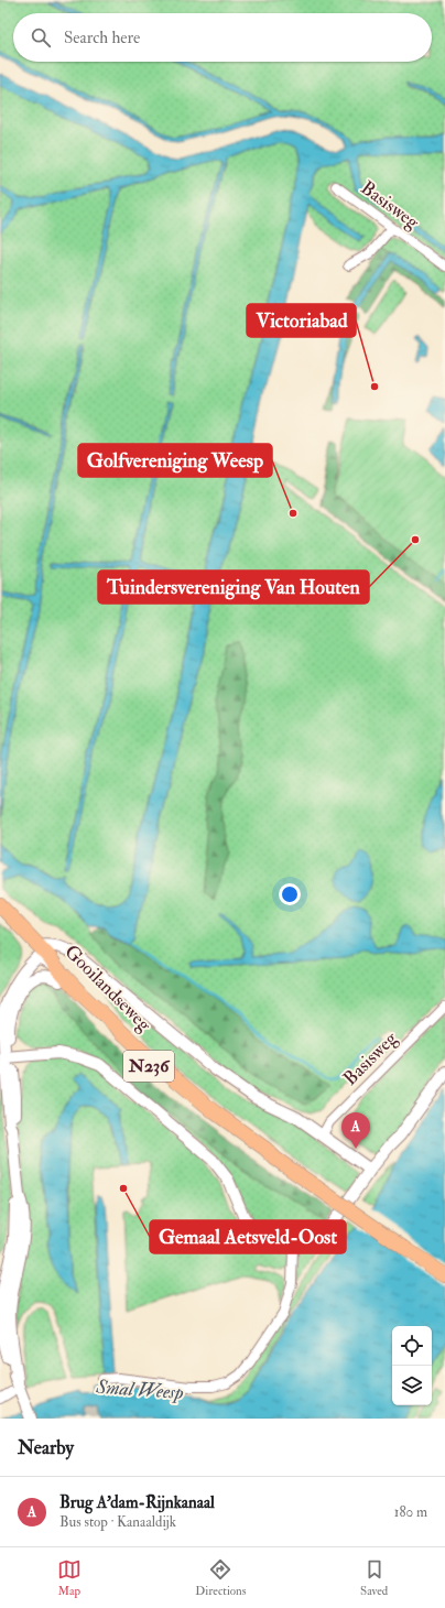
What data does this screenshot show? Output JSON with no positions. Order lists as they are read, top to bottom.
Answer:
{
  "streets": {
    "main road": ["Gooilandseweg", "N236"],
    "street": ["Basisweg"]
  },
  "water": ["Smal Weesp"],
  "places": [
    "Victoriabad",
    "Golfvereniging Weesp",
    "Tuindersvereniging Van Houten",
    "Gemaal Aetsveld-Oost"
  ],
  "page": {
    "search": "Search here",
    "pins": "A",
    "heading": "Nearby",
    "list": [
      {
        "mark": "A",
        "name": "Brug A'dam-Rijnkanaal",
        "note": "Bus stop · Kanaaldijk",
        "value": "180 m"
      }
    ],
    "nav": ["Map", "Directions", "Saved"]
  }
}
